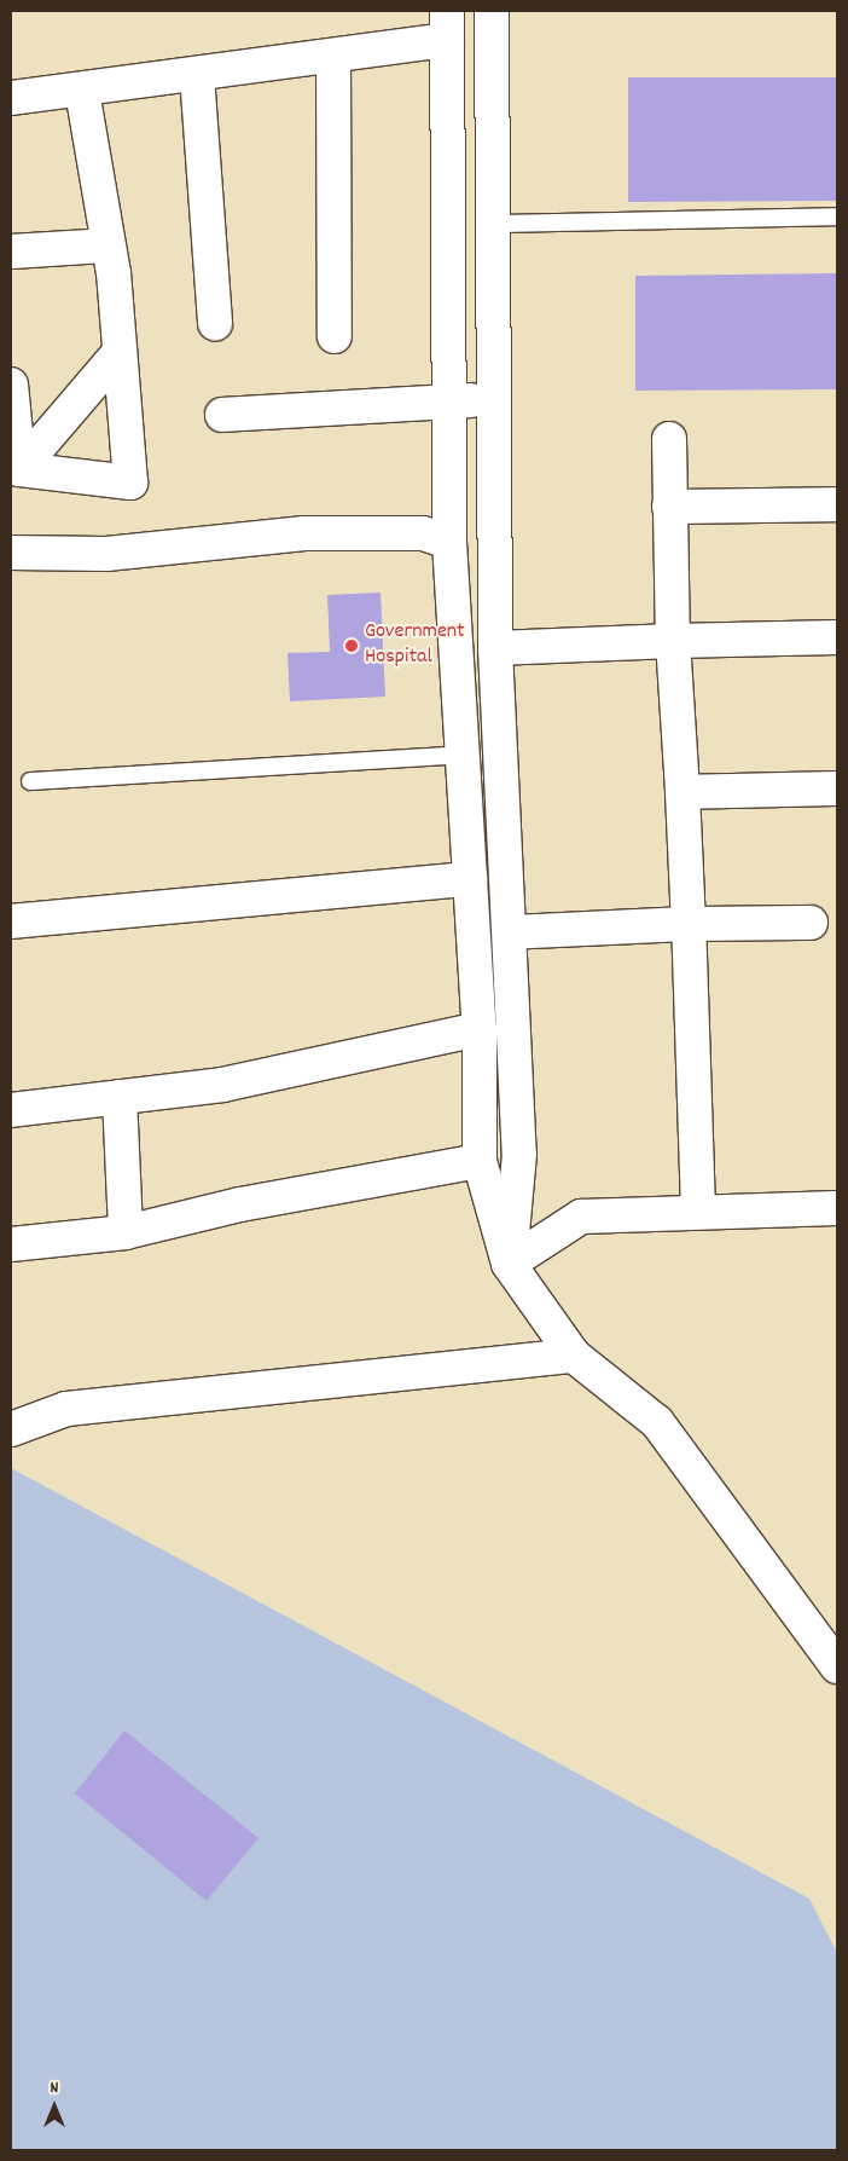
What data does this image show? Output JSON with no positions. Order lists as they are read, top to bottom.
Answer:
{
  "places": ["Government Hospital"],
  "north": "top"
}
